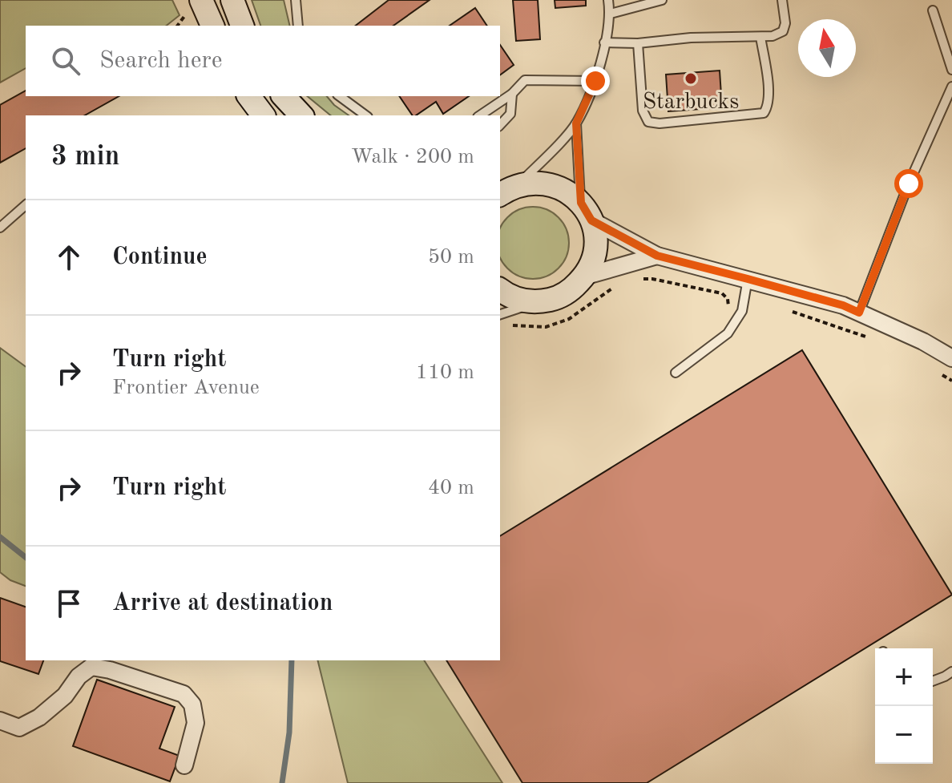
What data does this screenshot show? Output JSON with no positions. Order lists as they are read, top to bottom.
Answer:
{
  "places": ["Starbucks"],
  "north": "top",
  "page": {
    "search": "Search here",
    "heading": ["3 min", "Walk · 200 m"],
    "list": [
      ["Continue", "50 m"],
      ["Turn right", "Frontier Avenue", "110 m"],
      ["Turn right", "40 m"],
      "Arrive at destination"
    ],
    "map_buttons": ["+", "−"]
  }
}
